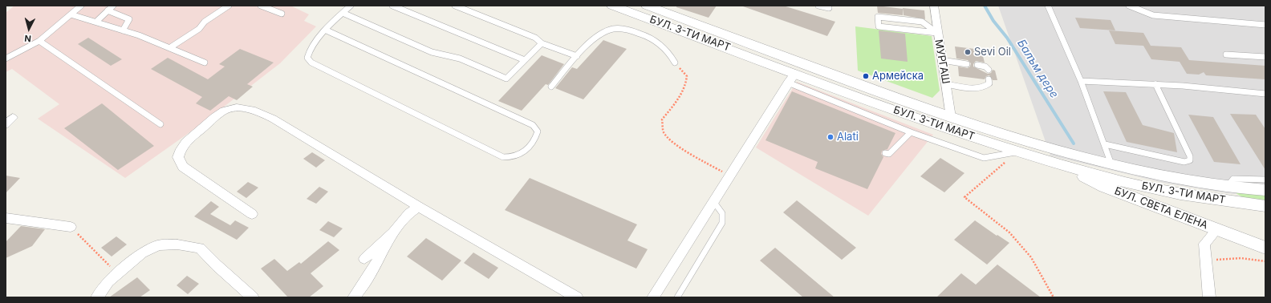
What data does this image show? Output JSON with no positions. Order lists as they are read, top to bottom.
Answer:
{
  "streets": {
    "street": ["БУЛ. 3-ТИ МАРТ", "МУРГАШ", "БУЛ. СВЕТА ЕЛЕНА"]
  },
  "crossings": [
    ["БУЛ. 3-ТИ МАРТ", "МУРГАШ"],
    ["БУЛ. 3-ТИ МАРТ", "БУЛ. СВЕТА ЕЛЕНА"]
  ],
  "water": ["Балъм дере"],
  "places": ["Sevi Oil", "Армейска", "Alati"],
  "north": "bottom"
}
